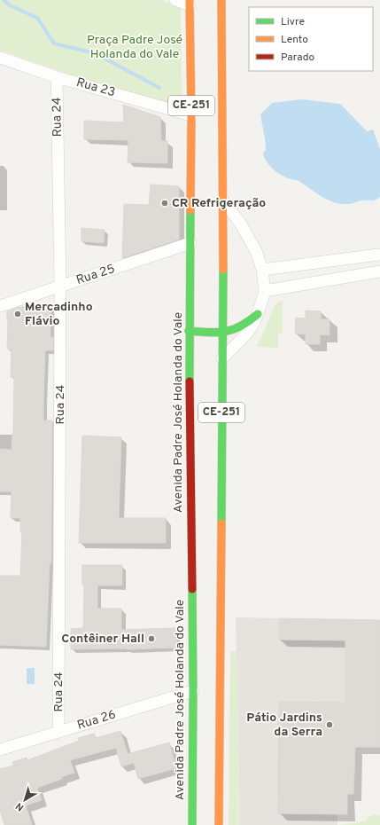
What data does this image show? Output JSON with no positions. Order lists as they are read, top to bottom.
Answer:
{
  "streets": {
    "main road": ["CE-251", "Avenida Padre José Holanda do Vale"],
    "street": [
      "Rua 23",
      "Rua 24",
      "Rua 25",
      "Rua 26"
    ]
  },
  "crossings": [
    ["Rua 23", "Rua 24"],
    ["Rua 23", "Avenida Padre José Holanda do Vale"],
    ["Rua 24", "Rua 25"],
    ["Rua 24", "Rua 26"],
    ["Rua 25", "Avenida Padre José Holanda do Vale"],
    ["Avenida Padre José Holanda do Vale", "Rua 26"]
  ],
  "parks": ["Praça Padre José Holanda do Vale"],
  "places": [
    "CR Refrigeração",
    "Mercadinho Flávio",
    "Contêiner Hall",
    "Pátio Jardins da Serra"
  ],
  "legend": ["Livre", "Lento", "Parado"],
  "north": "bottom left"
}
